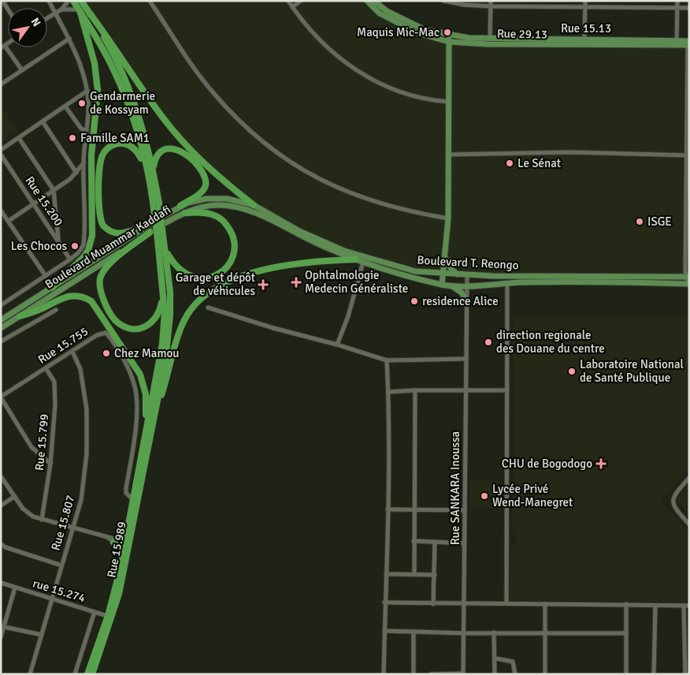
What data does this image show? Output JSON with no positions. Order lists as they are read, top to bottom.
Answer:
{
  "streets": {
    "highway": ["Rue 15.989"],
    "main road": [
      "Rue 15.13",
      "Rue 29.13",
      "Boulevard Muammar Kaddafi",
      "Boulevard T. Reongo"
    ],
    "street": [
      "Rue 15.200",
      "Rue 15.755",
      "Rue 15.799",
      "Rue SANKARA Inoussa",
      "Rue 15.807",
      "rue 15.274"
    ]
  },
  "crossings": [
    ["Rue 15.13", "Rue 29.13"],
    ["Boulevard Muammar Kaddafi", "Boulevard T. Reongo"],
    ["Boulevard T. Reongo", "Rue SANKARA Inoussa"],
    ["Rue 15.755", "Rue 15.799"],
    ["Rue 15.755", "Rue 15.807"],
    ["Rue 15.807", "rue 15.274"],
    ["Rue 15.989", "rue 15.274"]
  ],
  "places": {
    "other": [
      "Maquis Mic-Mac",
      "Gendarmerie de Kossyam",
      "Famille SAM1",
      "Le Sénat",
      "ISGE",
      "Les Chocos",
      "residence Alice",
      "direction regionale des Douane du centre",
      "Chez Mamou",
      "Laboratoire National de Santé Publique",
      "Lycée Privé Wend-Manegret"
    ],
    "health": ["Ophtalmologie Medecin Généraliste", "Garage et dépôt de véhicules", "CHU de Bogodogo"]
  },
  "north": "top right"
}
